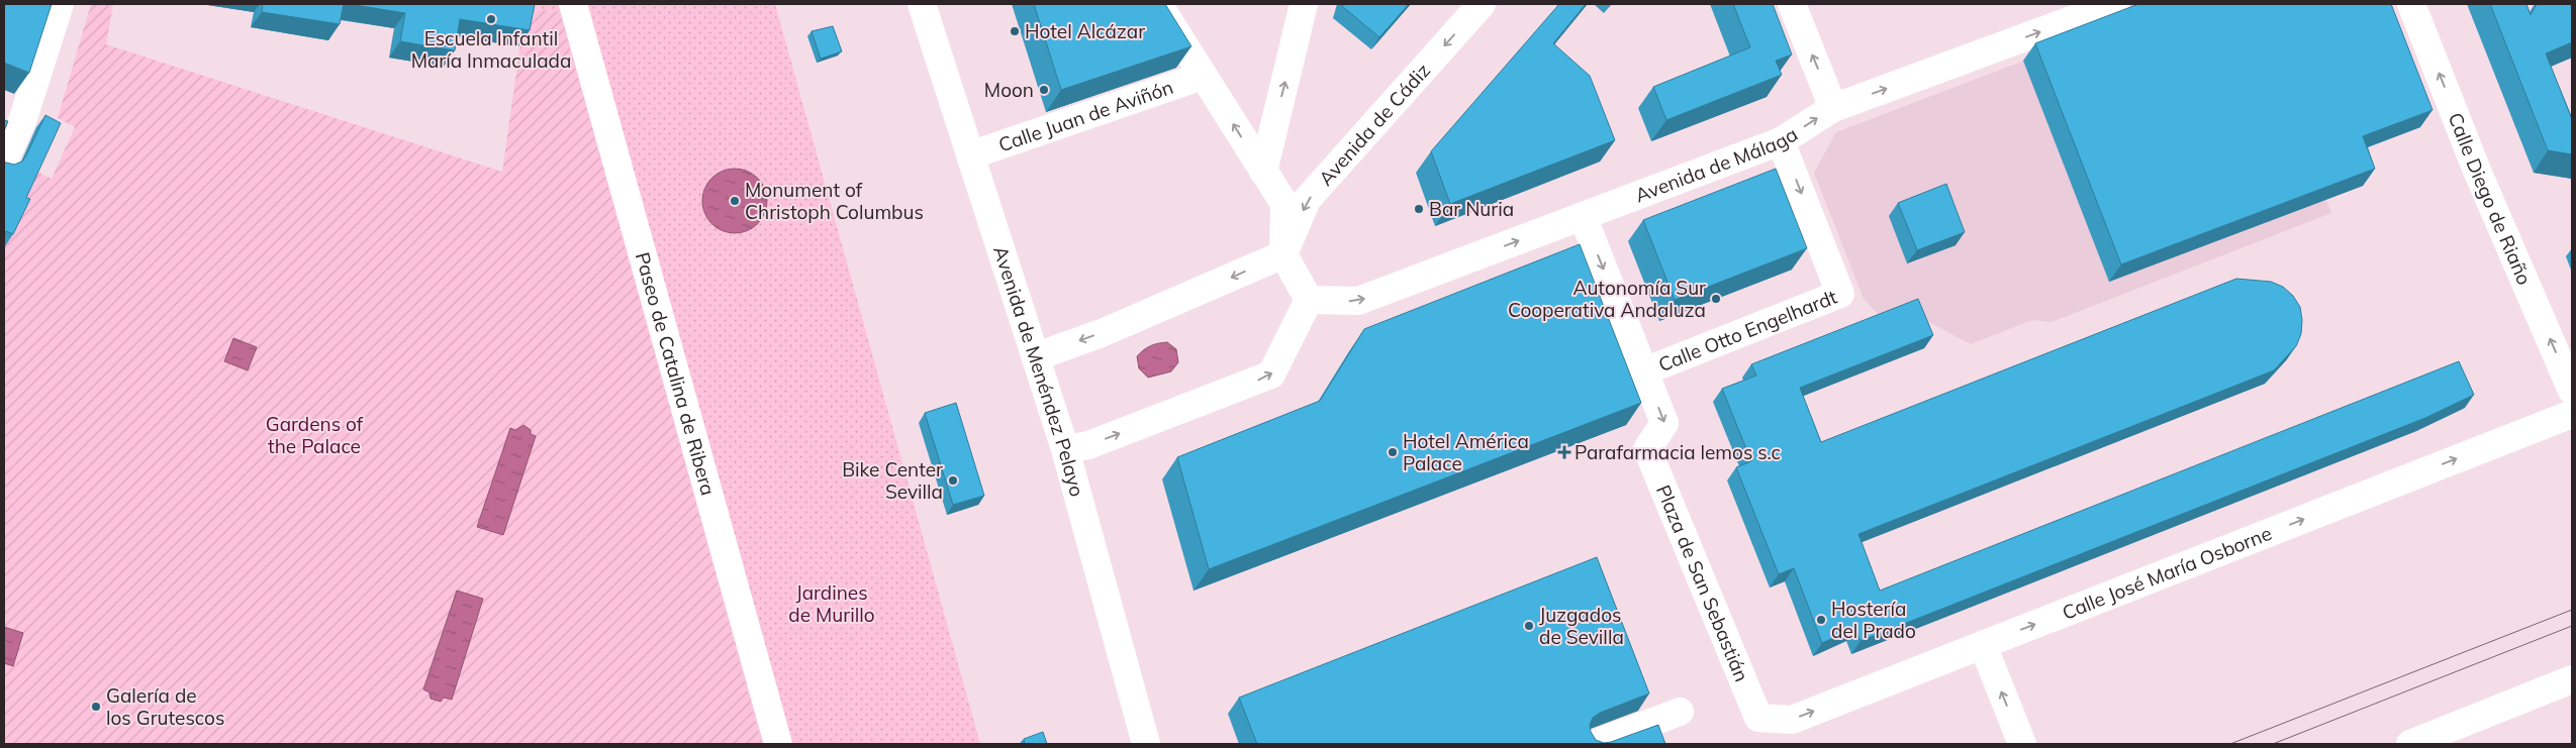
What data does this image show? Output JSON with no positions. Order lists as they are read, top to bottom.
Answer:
{
  "streets": {
    "street": [
      "Calle Juan de Aviñón",
      "Avenida de Cádiz",
      "Avenida de Málaga",
      "Calle Diego de Riaño",
      "Calle Otto Engelhardt",
      "Avenida de Menéndez Pelayo",
      "Paseo de Catalina de Ribera",
      "Calle José María Osborne",
      "Plaza de San Sebastián"
    ]
  },
  "crossings": [
    ["Calle Juan de Aviñón", "Avenida de Menéndez Pelayo"],
    ["Avenida de Málaga", "Calle Otto Engelhardt"],
    ["Calle Otto Engelhardt", "Plaza de San Sebastián"],
    ["Calle José María Osborne", "Plaza de San Sebastián"]
  ],
  "one_way": [
    "Avenida de Málaga",
    "Calle Diego de Riaño",
    "Calle José María Osborne",
    "Plaza de San Sebastián"
  ],
  "parks": ["Gardens of the Palace", "Jardines de Murillo"],
  "places": {
    "other": [
      "Escuela Infantil María Inmaculada",
      "Hotel Alcázar",
      "Moon",
      "Monument of Christoph Columbus",
      "Bar Nuria",
      "Autonomía Sur Cooperativa Andaluza",
      "Hotel América Palace",
      "Bike Center Sevilla",
      "Hostería del Prado",
      "Juzgados de Sevilla",
      "Galería de los Grutescos"
    ],
    "health": ["Parafarmacia lemos s.c"]
  }
}
